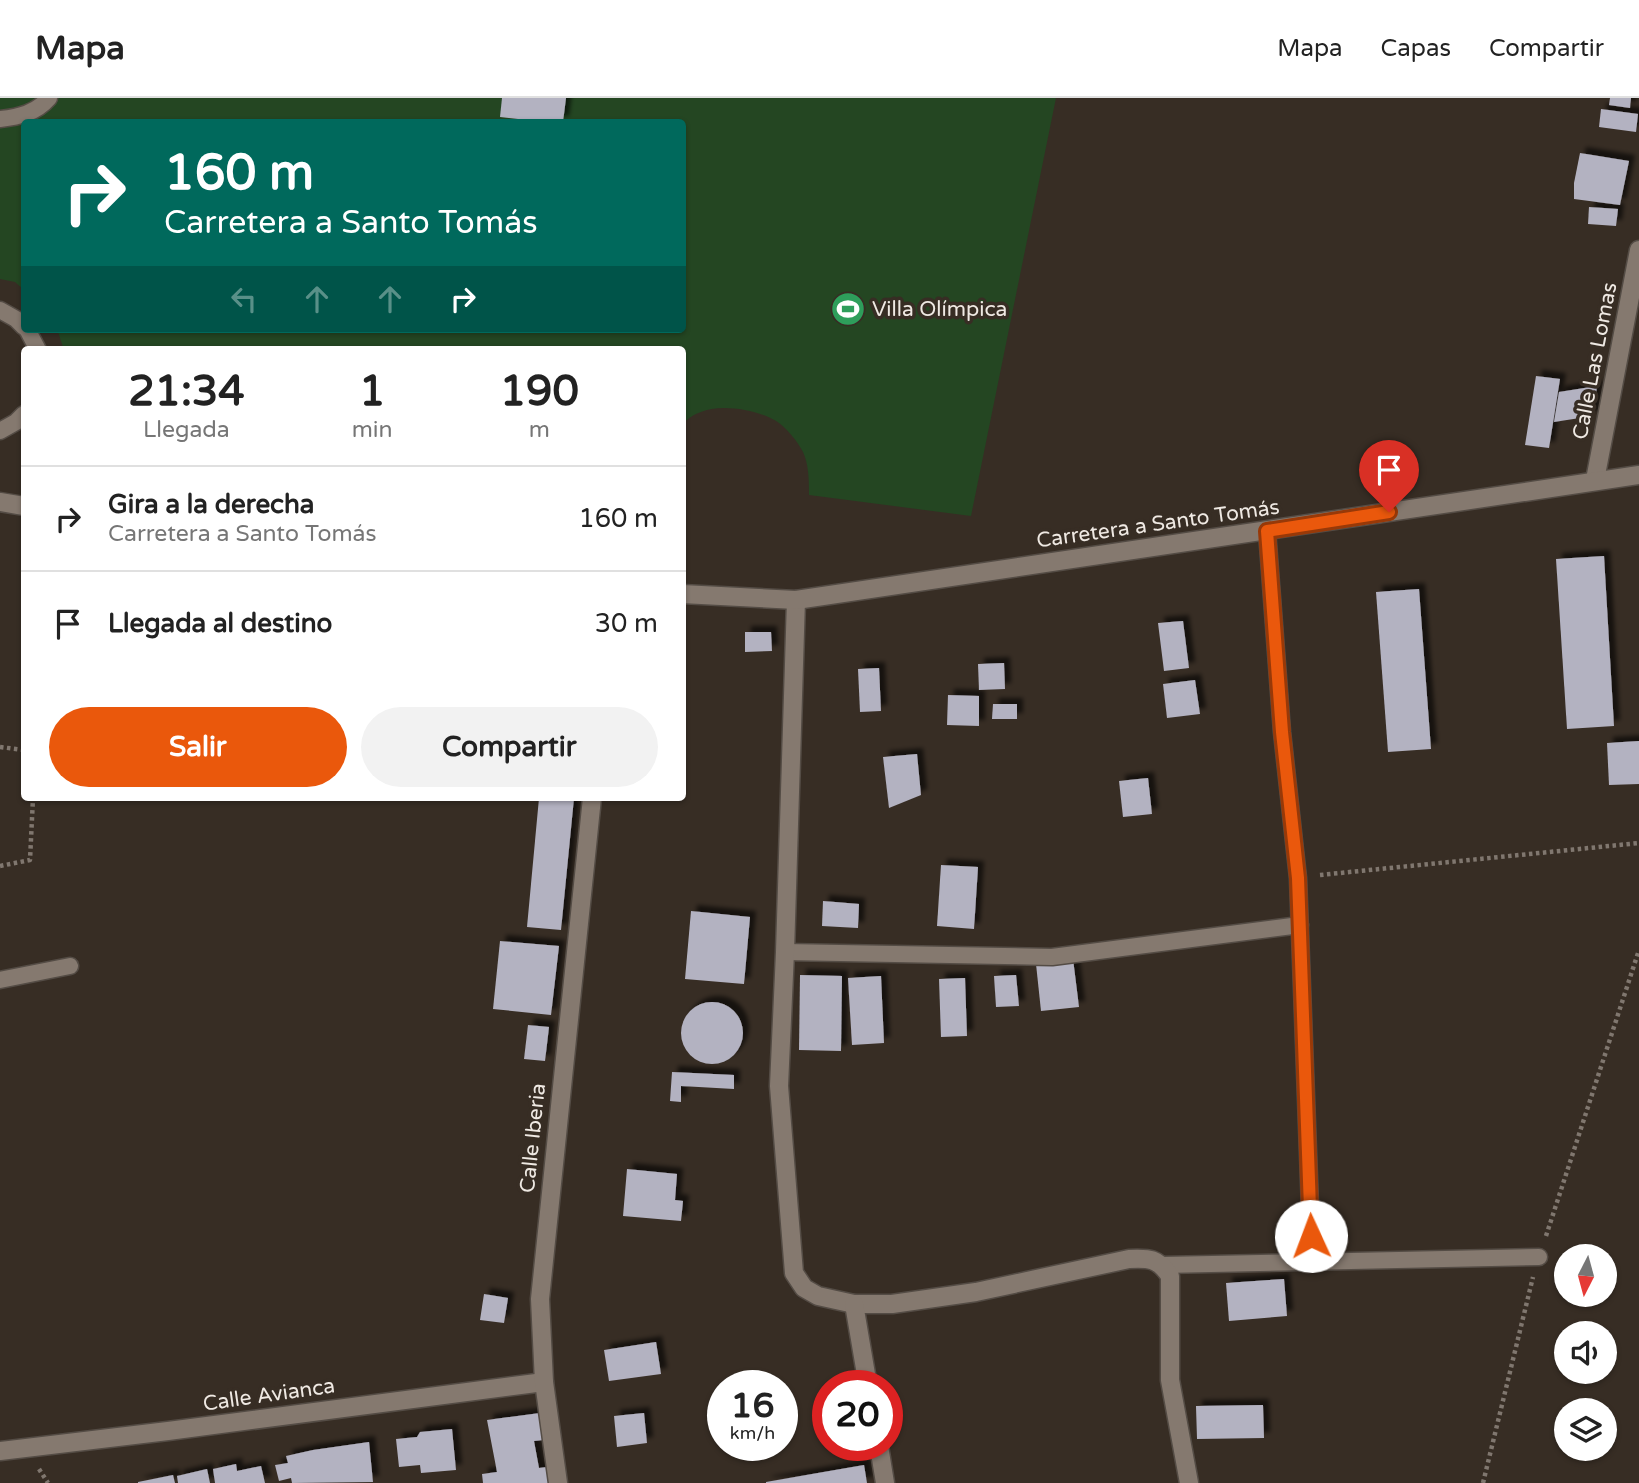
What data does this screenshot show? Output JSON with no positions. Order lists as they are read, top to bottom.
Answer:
{
  "streets": {
    "street": [
      "Calle Las Lomas",
      "Carretera a Santo Tomás",
      "Calle Iberia",
      "Calle Avianca"
    ]
  },
  "crossings": [
    ["Calle Las Lomas", "Carretera a Santo Tomás"],
    ["Calle Iberia", "Calle Avianca"]
  ],
  "places": {
    "sports": ["Villa Olímpica"]
  },
  "north": "bottom",
  "page": {
    "header": "Mapa",
    "nav": ["Mapa", "Capas", "Compartir"],
    "turn": ["160 m", "Carretera a Santo Tomás"],
    "eta": [
      "21:34",
      "Llegada",
      "1",
      "min",
      "190",
      "m"
    ],
    "list": [
      {
        "name": "Gira a la derecha",
        "note": "Carretera a Santo Tomás",
        "value": "160 m"
      },
      {
        "name": "Llegada al destino",
        "value": "30 m"
      }
    ],
    "buttons": ["Salir", "Compartir"],
    "speed": "16 km/h",
    "limit": "20"
  }
}
